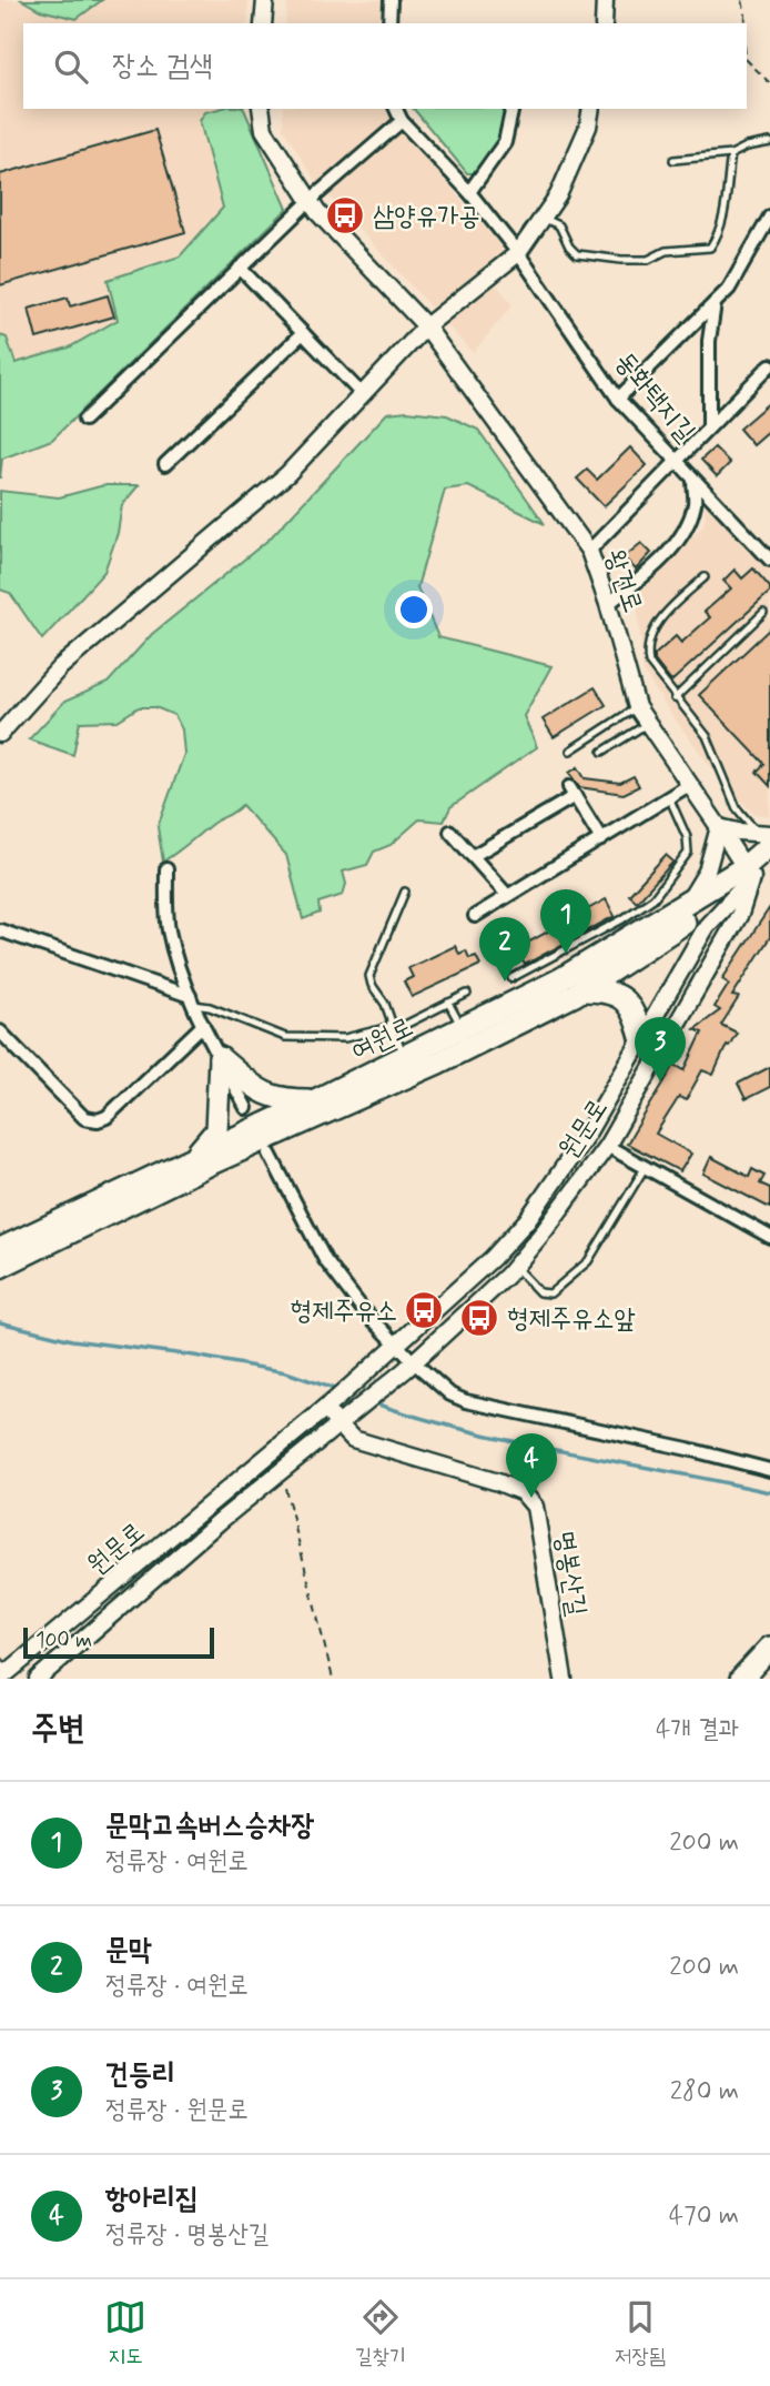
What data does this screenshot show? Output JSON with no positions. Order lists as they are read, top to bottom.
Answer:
{
  "streets": {
    "highway": ["여원로"],
    "street": [
      "동화택지길",
      "왕건로",
      "원문로",
      "명봉산길"
    ]
  },
  "crossings": [
    ["왕건로", "여원로"],
    ["왕건로", "원문로"],
    ["여원로", "원문로"],
    ["원문로", "명봉산길"]
  ],
  "places": {
    "bus stop": ["삼양유가공", "형제주유소", "형제주유소앞"]
  },
  "scale_bar": "100 m",
  "page": {
    "search": "장소 검색",
    "pins": [
      "1",
      "2",
      "3",
      "4"
    ],
    "scale": "100 m",
    "heading": ["주변", "4개 결과"],
    "list": [
      {
        "mark": "1",
        "name": "문막고속버스승차장",
        "note": "정류장 · 여원로",
        "value": "200 m"
      },
      {
        "mark": "2",
        "name": "문막",
        "note": "정류장 · 여원로",
        "value": "200 m"
      },
      {
        "mark": "3",
        "name": "건등리",
        "note": "정류장 · 원문로",
        "value": "280 m"
      },
      {
        "mark": "4",
        "name": "항아리집",
        "note": "정류장 · 명봉산길",
        "value": "470 m"
      }
    ],
    "nav": ["지도", "길찾기", "저장됨"]
  }
}
